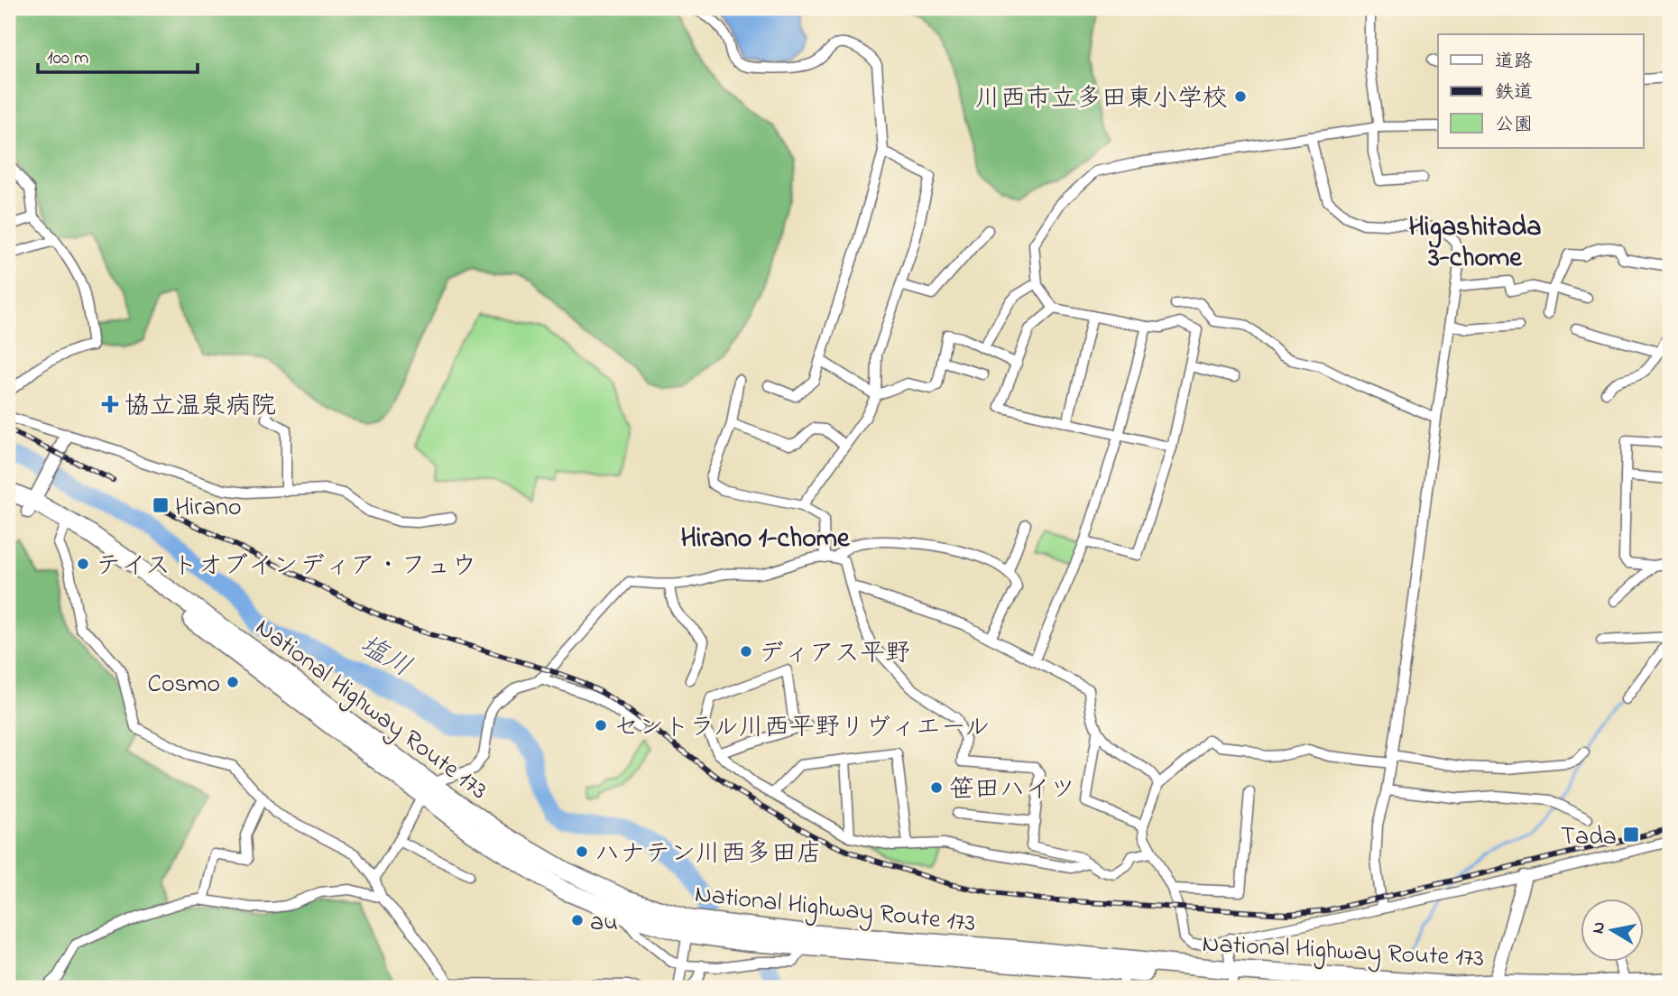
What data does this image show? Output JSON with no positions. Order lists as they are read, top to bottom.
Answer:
{
  "streets": {
    "highway": ["National Highway Route 173"]
  },
  "districts": ["Higashitada 3-chome", "Hirano 1-chome"],
  "water": ["塩川"],
  "places": {
    "other": [
      "川西市立多田東小学校",
      "テイストオブインディア・フュウ",
      "ディアス平野",
      "Cosmo",
      "セントラル川西平野リヴィエール",
      "笹田ハイツ",
      "ハナテン川西多田店",
      "au"
    ],
    "health": ["協立温泉病院"],
    "transit": ["Hirano", "Tada"]
  },
  "legend": ["道路", "鉄道", "公園"],
  "scale_bar": "100 m",
  "north": "left"
}
